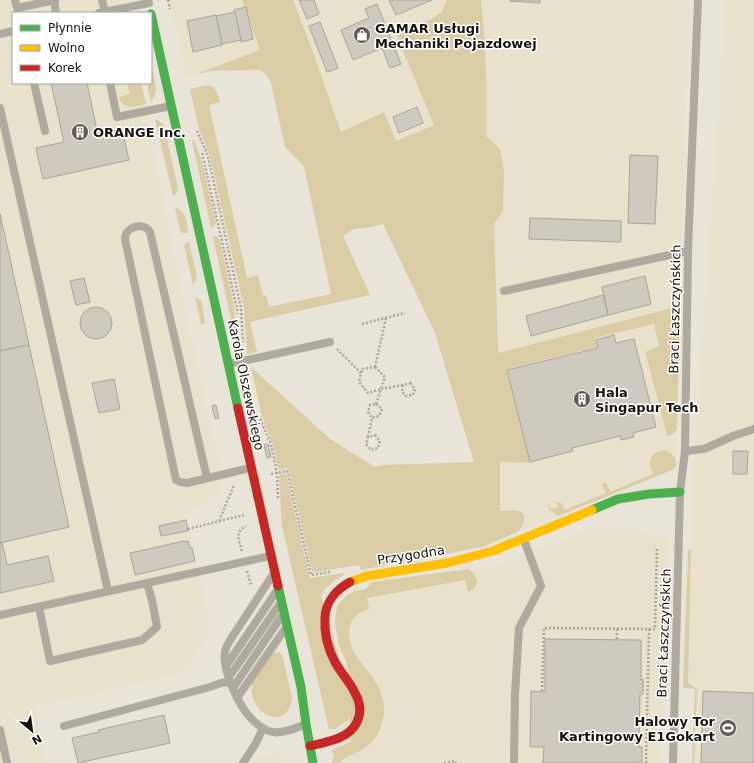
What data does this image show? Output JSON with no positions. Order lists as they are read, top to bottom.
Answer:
{
  "streets": {
    "street": ["Karola Olszewskiego", "Przygodna"],
    "lane": ["Braci Łaszczyńskich"]
  },
  "crossings": [
    ["Braci Łaszczyńskich", "Przygodna"],
    ["Karola Olszewskiego", "Przygodna"]
  ],
  "places": {
    "shop": ["GAMAR Usługi Mechaniki Pojazdowej"],
    "building": ["ORANGE Inc.", "Hala Singapur Tech"],
    "sports": ["Halowy Tor Kartingowy E1Gokart"]
  },
  "legend": ["Płynnie", "Wolno", "Korek"],
  "north": "bottom right"
}
